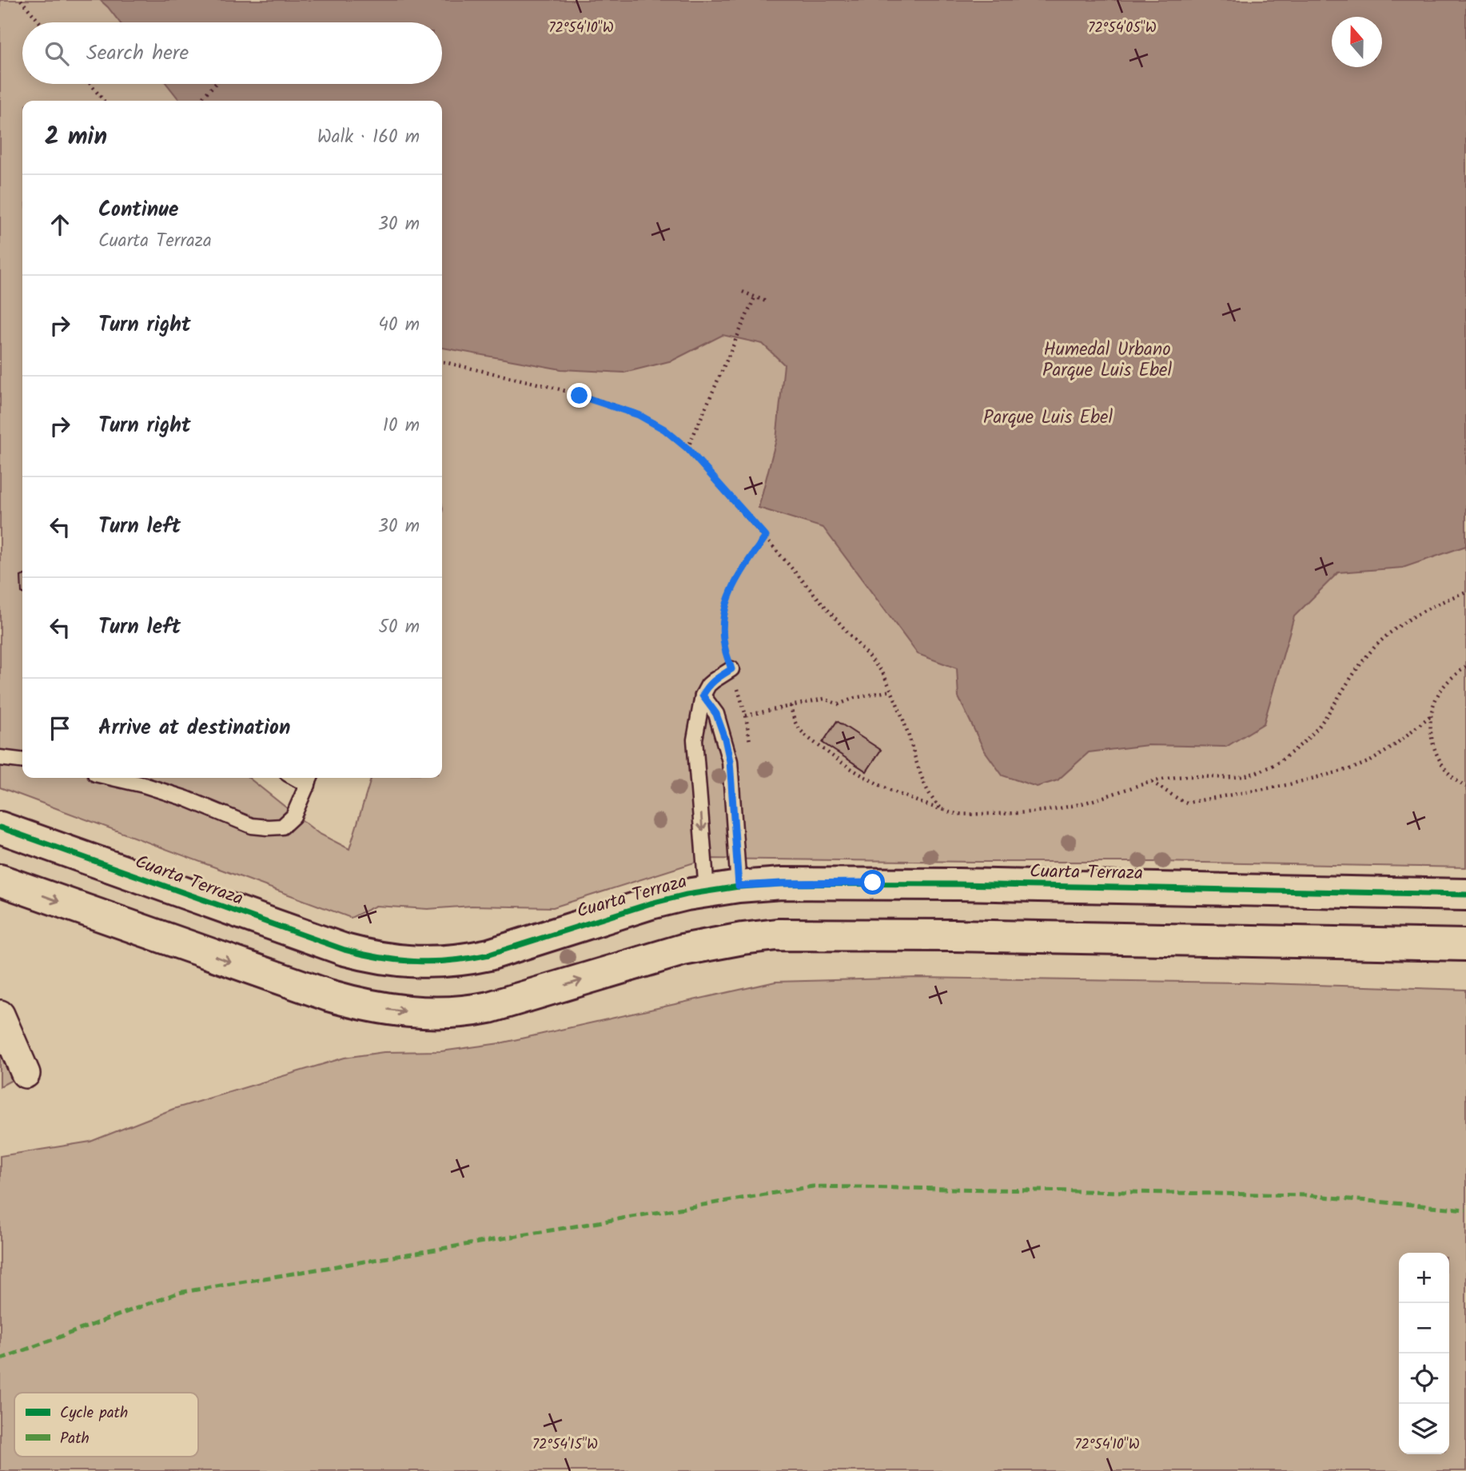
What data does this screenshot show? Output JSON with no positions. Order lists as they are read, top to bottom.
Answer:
{
  "streets": {
    "street": ["Cuarta Terraza"]
  },
  "parks": ["Humedal Urbano Parque Luis Ebel", "Parque Luis Ebel"],
  "legend": ["Cycle path", "Path"],
  "north": "top",
  "page": {
    "search": "Search here",
    "heading": ["2 min", "Walk · 160 m"],
    "list": [
      ["Continue", "Cuarta Terraza", "30 m"],
      ["Turn right", "40 m"],
      ["Turn right", "10 m"],
      ["Turn left", "30 m"],
      ["Turn left", "50 m"],
      "Arrive at destination"
    ],
    "map_buttons": ["+", "−"]
  },
  "coordinates": ["72°54'10\"W", "72°54'05\"W", "72°54'15\"W"]
}
